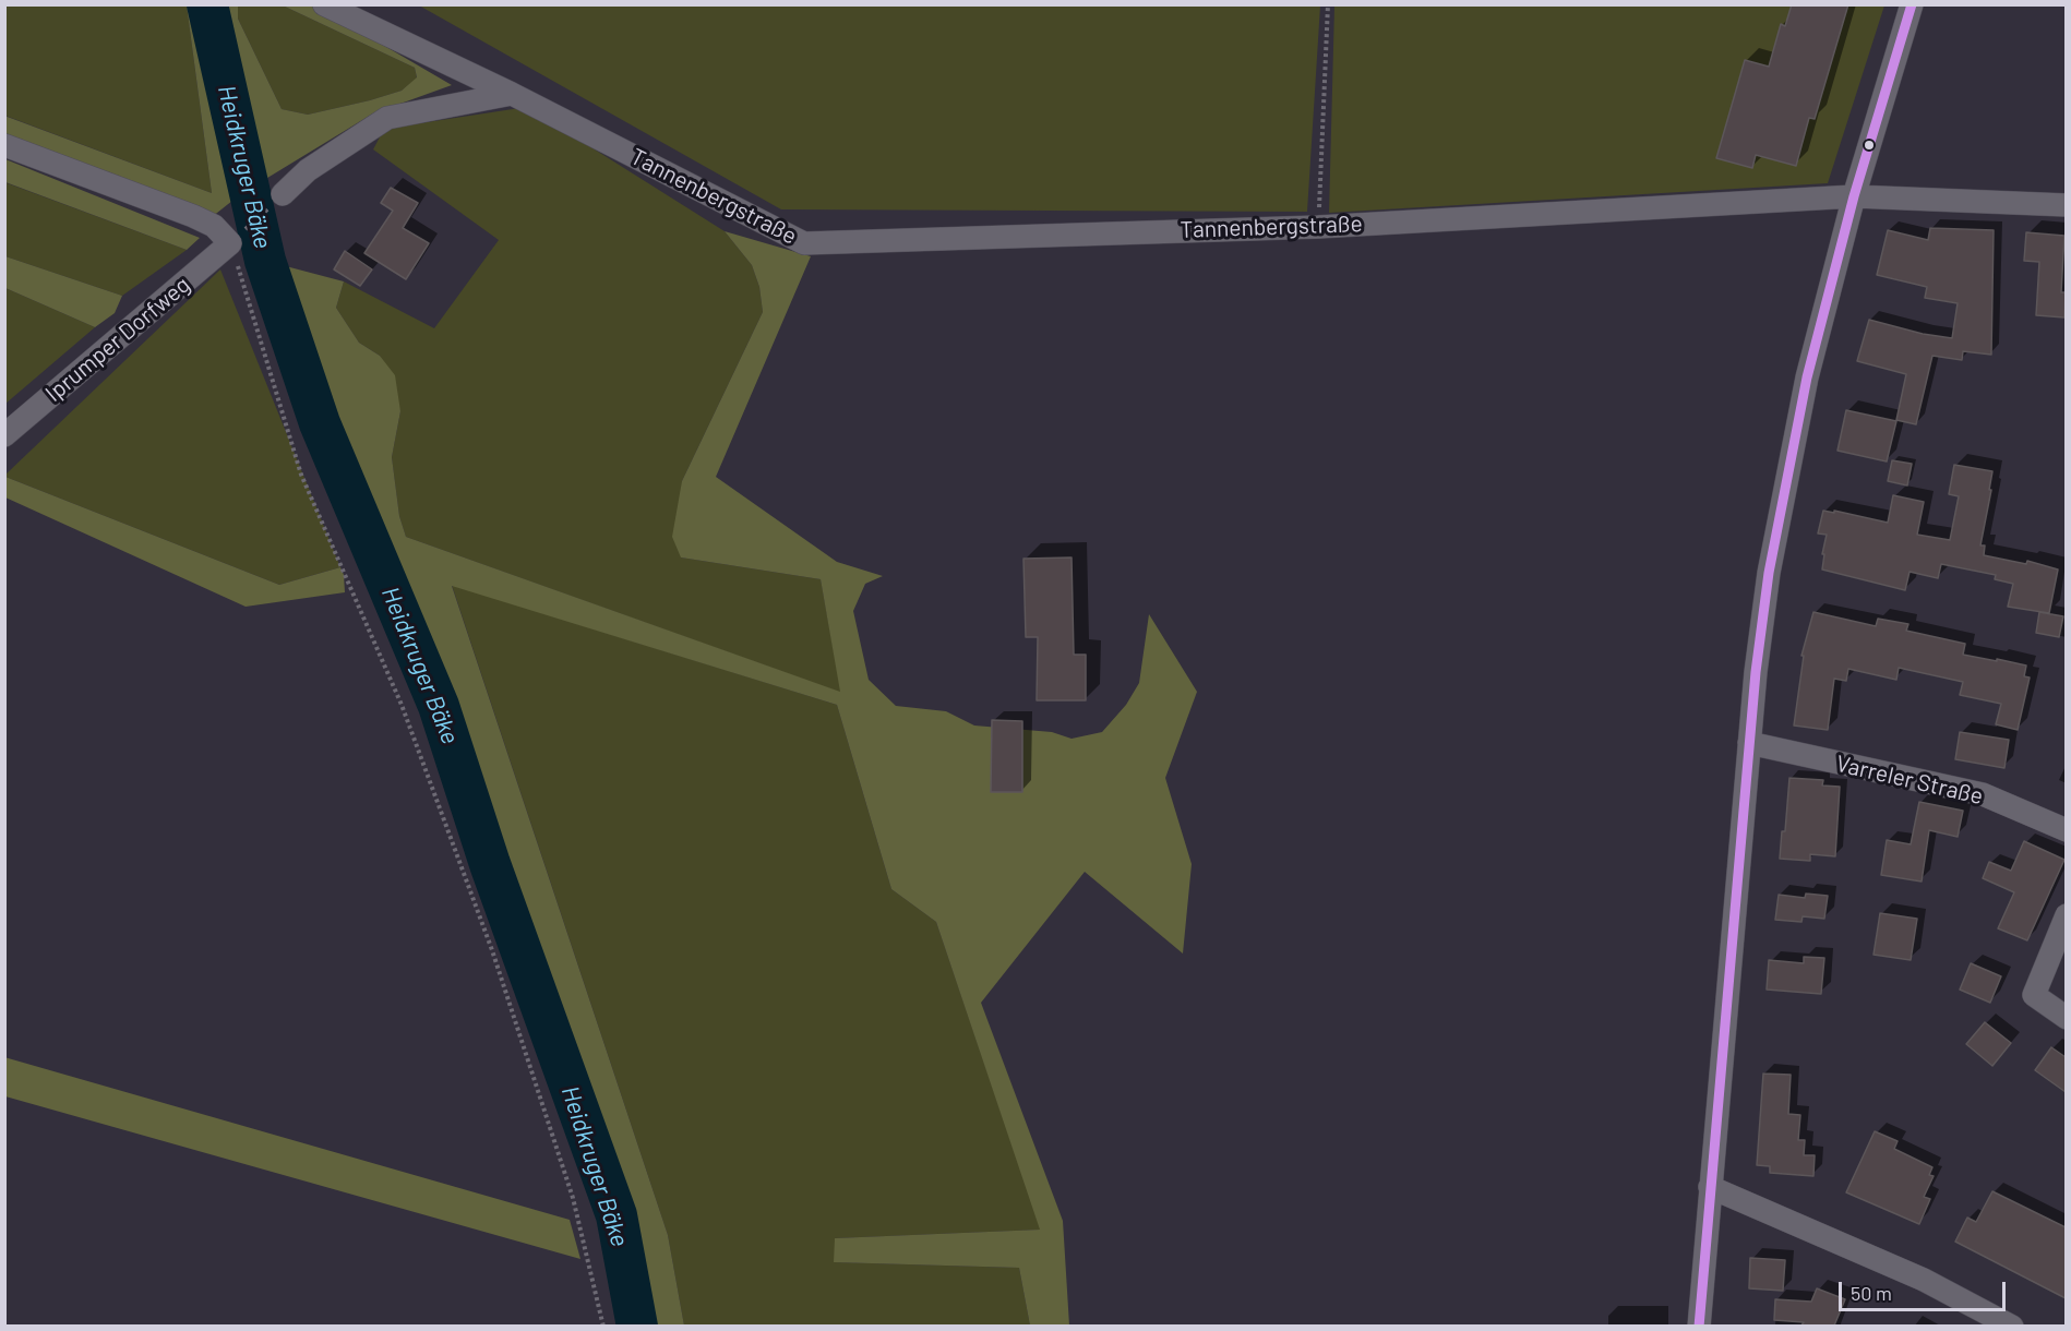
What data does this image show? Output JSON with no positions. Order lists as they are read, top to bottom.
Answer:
{
  "streets": {
    "street": ["Tannenbergstraße", "Iprumper Dorfweg", "Varreler Straße"]
  },
  "water": ["Heidkruger Bäke"],
  "scale_bar": "50 m"
}
